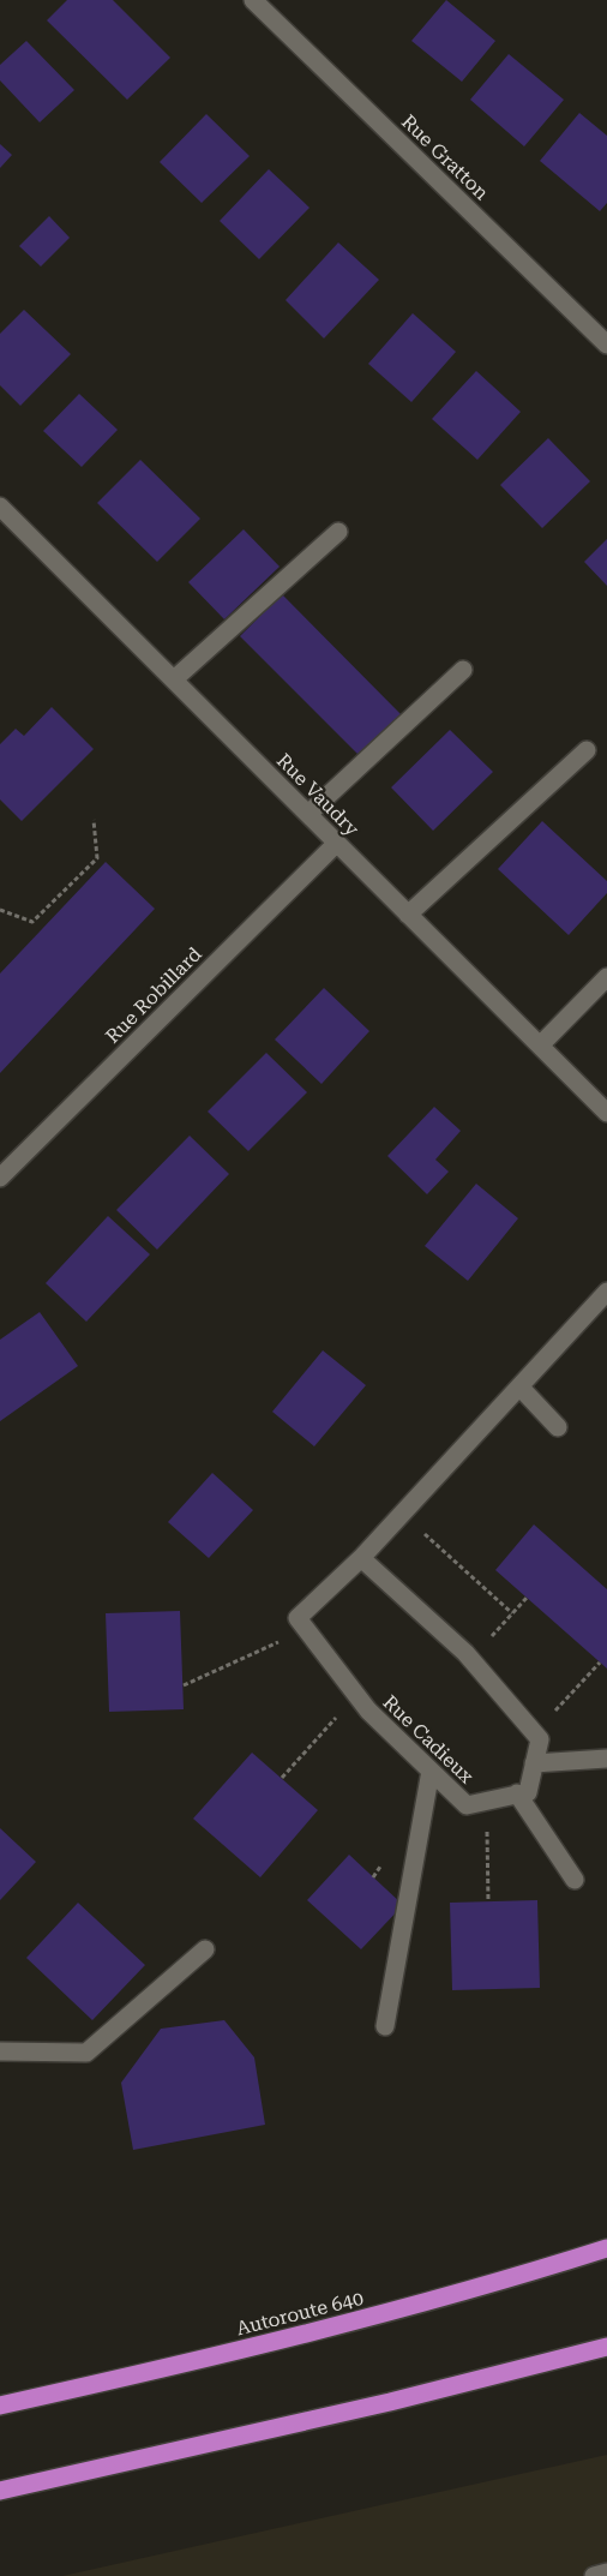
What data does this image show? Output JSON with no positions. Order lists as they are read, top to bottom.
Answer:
{
  "streets": {
    "highway": ["Autoroute 640"],
    "street": [
      "Rue Gratton",
      "Rue Vaudry",
      "Rue Robillard",
      "Rue Cadieux"
    ]
  },
  "crossings": [
    ["Rue Vaudry", "Rue Robillard"]
  ]
}
